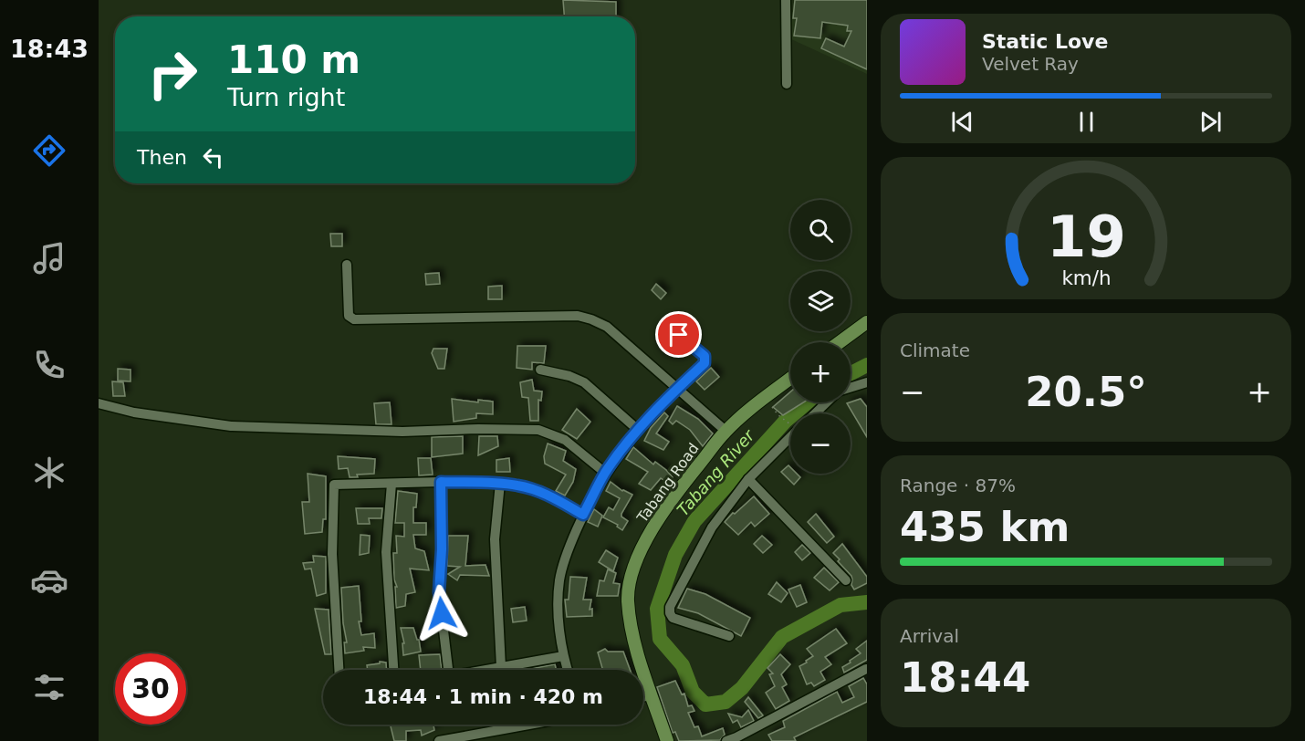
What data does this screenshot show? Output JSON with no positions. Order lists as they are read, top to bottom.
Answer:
{
  "streets": {
    "main road": ["Tabang Road"]
  },
  "water": ["Tabang River"],
  "page": {
    "tabs": "18:43",
    "turn": ["110 m", "Turn right"],
    "song": ["Static Love", "Velvet Ray"],
    "then": "Then",
    "map_buttons": ["+", "−"],
    "tile": [
      "Climate",
      ["Range · 87%", "435 km"],
      ["Arrival", "18:44"]
    ],
    "heat": ["−", "20.5°", "+"],
    "limit": "30",
    "trip": "18:44 · 1 min · 420 m",
    "gauge": ["19", "km/h"]
  }
}
